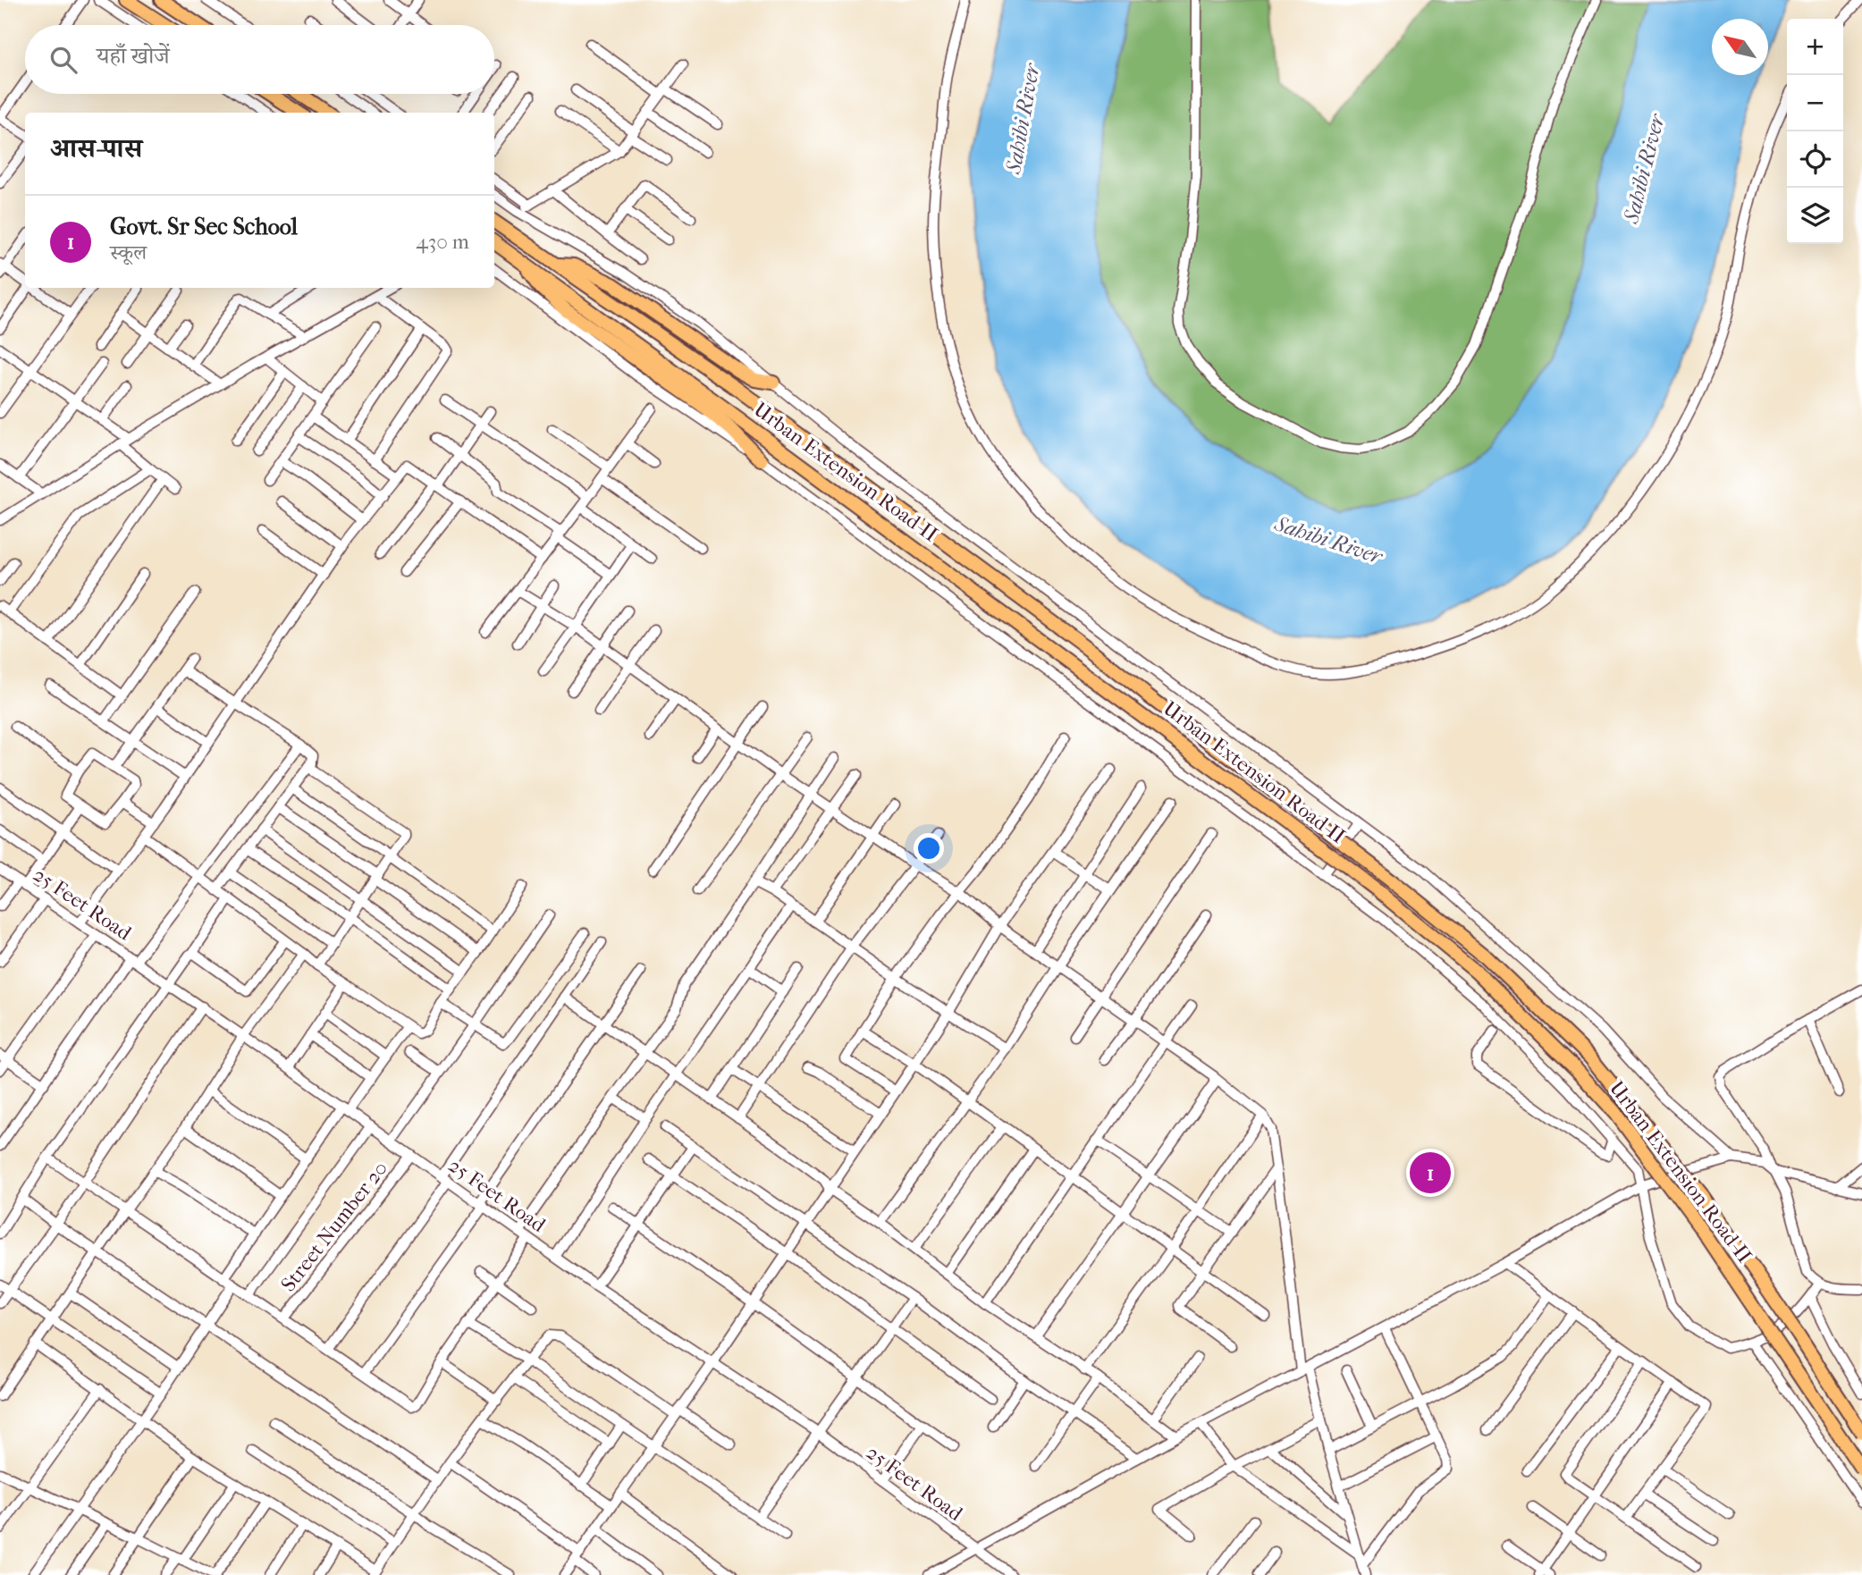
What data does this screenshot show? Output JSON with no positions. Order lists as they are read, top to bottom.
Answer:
{
  "streets": {
    "highway": ["Urban Extension Road-II"],
    "street": ["25 Feet Road", "Street Number 20"]
  },
  "crossings": [
    ["25 Feet Road", "Street Number 20"]
  ],
  "water": ["Sahibi River"],
  "north": "top left",
  "page": {
    "map_buttons": ["+", "−"],
    "search": "यहाँ खोजें",
    "heading": "आस-पास",
    "list": [
      {
        "mark": "1",
        "name": "Govt. Sr Sec School",
        "note": "स्कूल",
        "value": "430 m"
      }
    ],
    "pins": "1"
  }
}
